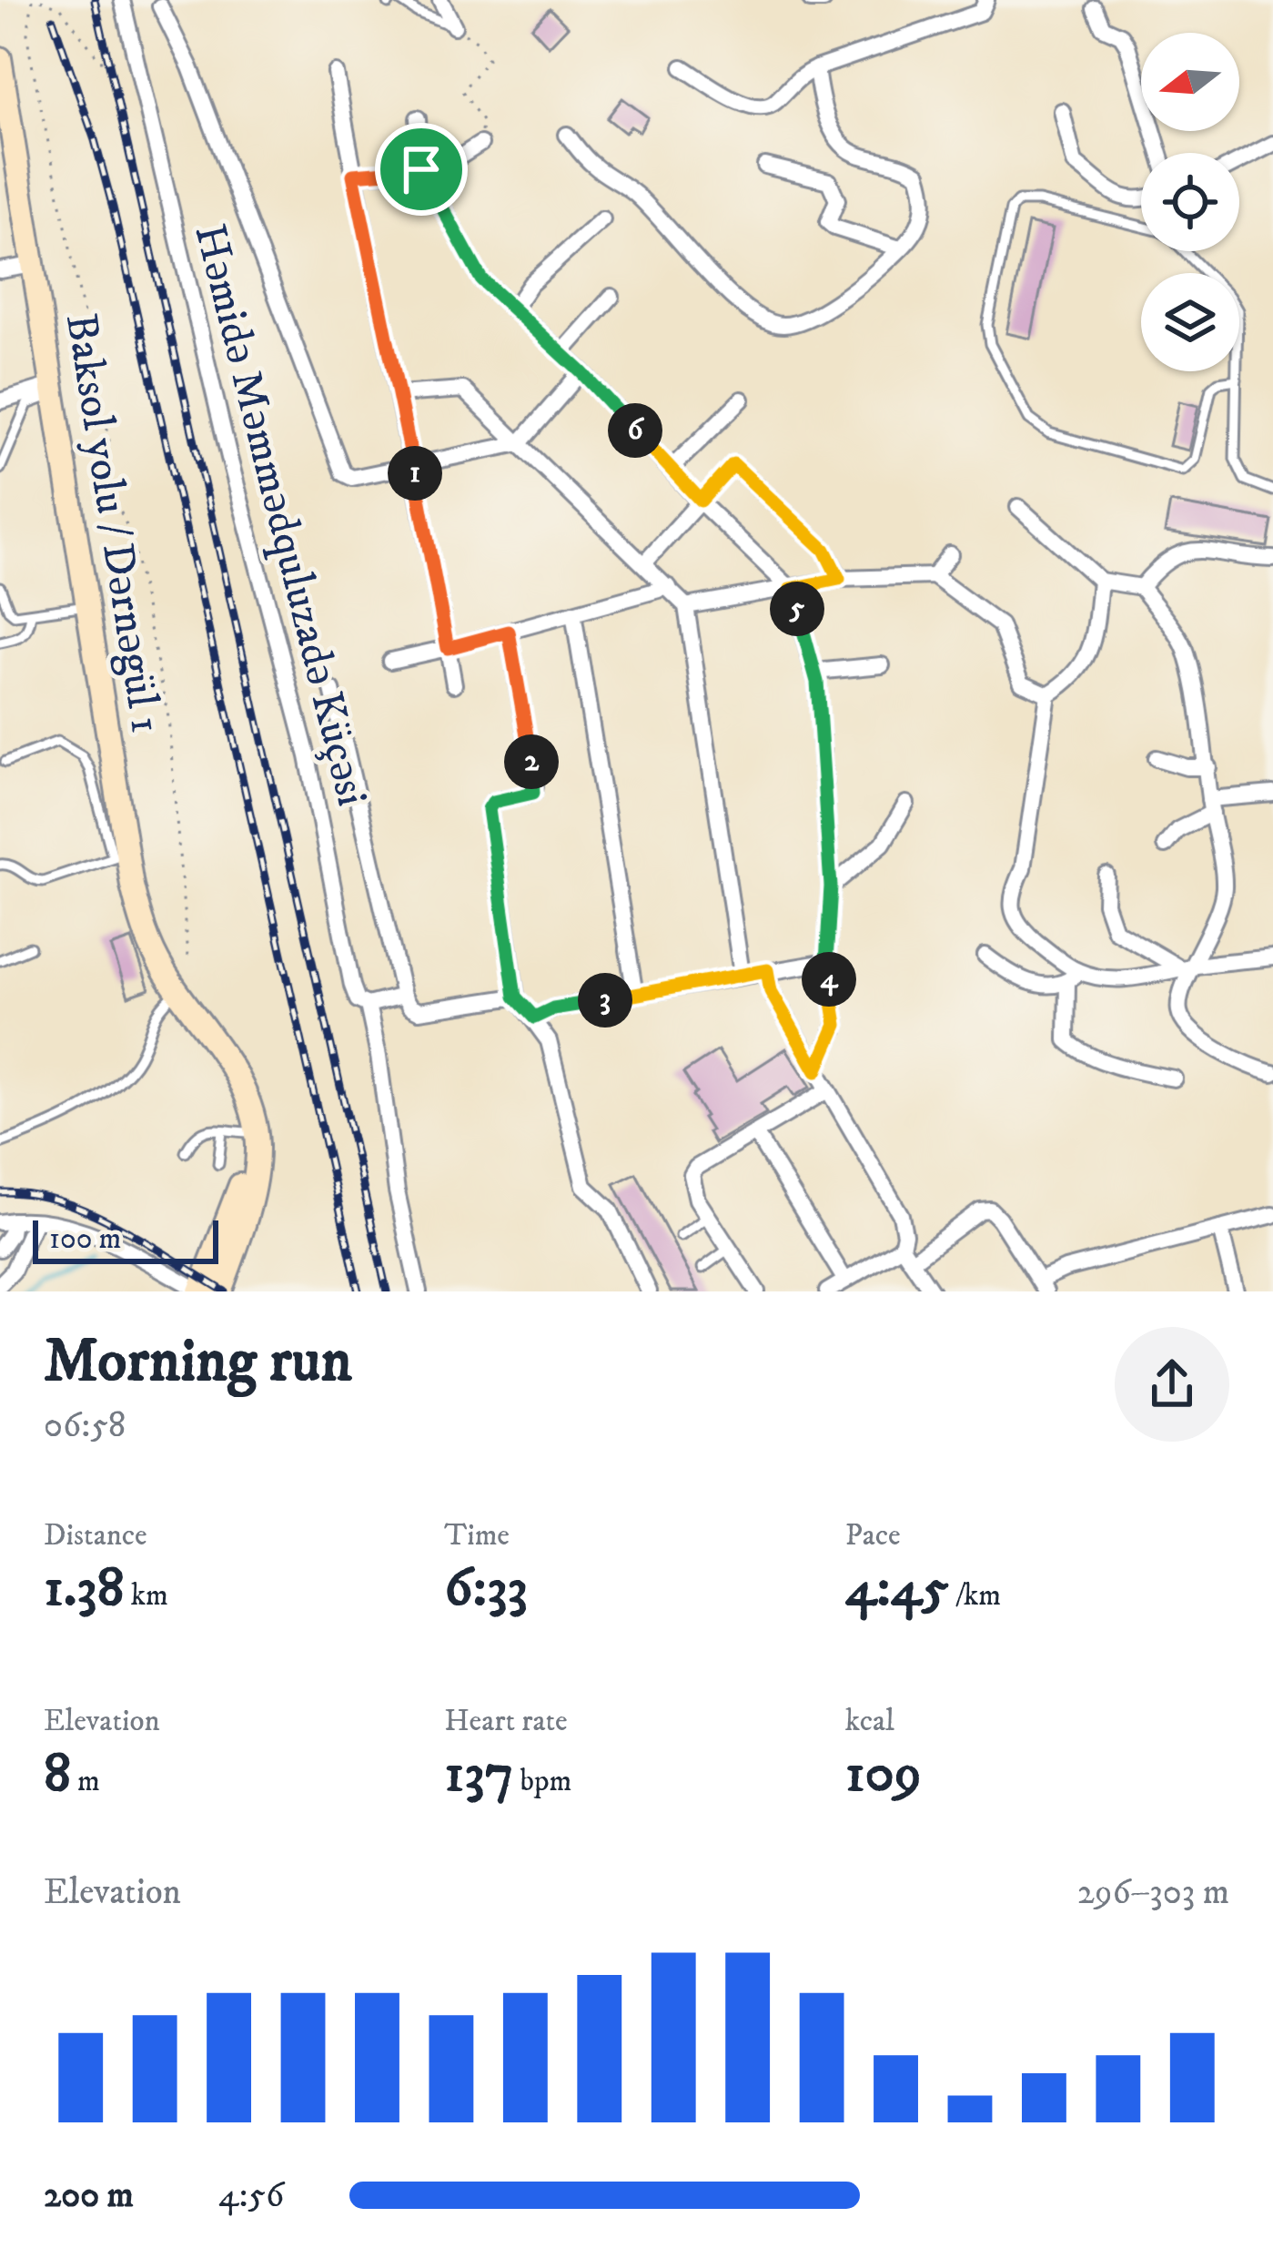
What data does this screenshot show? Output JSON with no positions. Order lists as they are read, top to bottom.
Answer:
{
  "streets": {
    "main road": ["Baksol yolu / Dərnəgül 1"],
    "street": ["Həmidə Məmmədquluzadə Küçəsi"]
  },
  "scale_bar": "100 m",
  "north": "left",
  "page": {
    "pins": [
      "6",
      "1",
      "5",
      "2",
      "4",
      "3"
    ],
    "scale": "100 m",
    "heading": ["Morning run", "06:58"],
    "stats": [
      ["Distance", "1.38 km"],
      ["Time", "6:33"],
      ["Pace", "4:45 /km"],
      ["Elevation", "8 m"],
      ["Heart rate", "137 bpm"],
      ["kcal", "109"]
    ],
    "chart": ["Elevation", "296–303 m"],
    "list": [
      {
        "name": "200 m",
        "note": "4:56"
      }
    ]
  }
}
